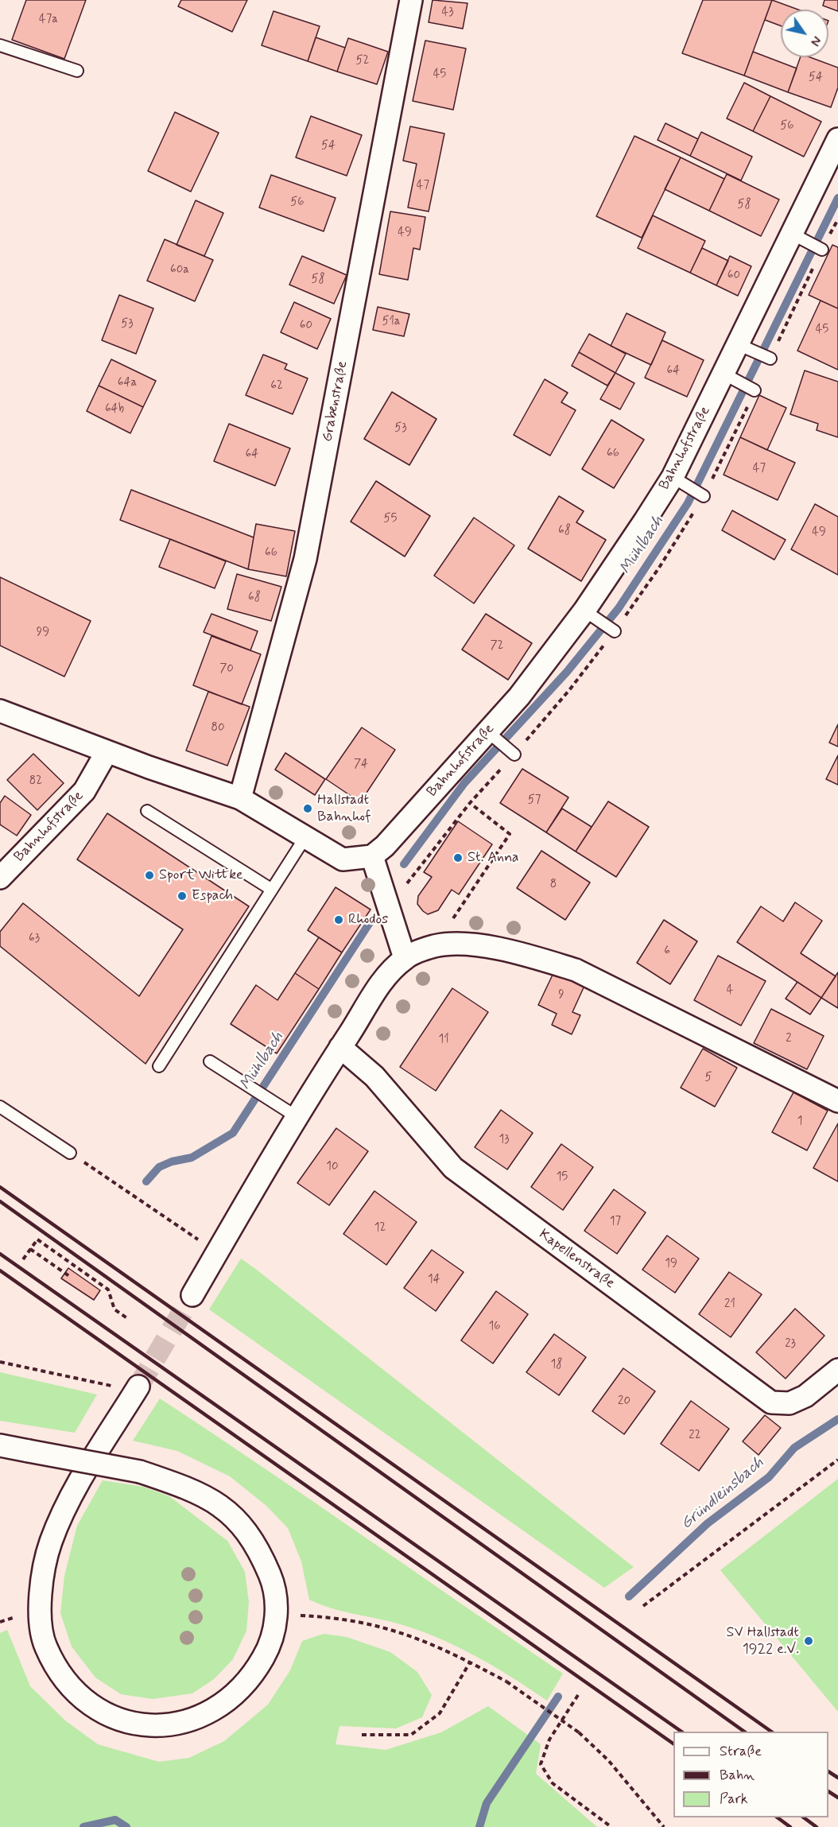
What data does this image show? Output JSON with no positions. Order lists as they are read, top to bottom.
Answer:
{
  "streets": {
    "street": ["Grabenstraße", "Bahnhofstraße", "Kapellenstraße"]
  },
  "water": ["Mühlbach", "Gründleinsbach"],
  "places": [
    "Hallstadt Bahnhof",
    "St. Anna",
    "Sport Wittke",
    "Espach",
    "Rhodos",
    "SV Hallstadt 1922 e.V."
  ],
  "house_numbers": [
    "43",
    "47a",
    "52",
    "45",
    "54",
    "56",
    "54",
    "47",
    "56",
    "58",
    "49",
    "60a",
    "60",
    "58",
    "51a",
    "53",
    "60",
    "45",
    "64",
    "64a",
    "62",
    "64b",
    "53",
    "66",
    "64",
    "47",
    "55",
    "68",
    "49",
    "66",
    "68",
    "99",
    "72",
    "70",
    "80",
    "74",
    "82",
    "57",
    "8",
    "63",
    "6",
    "4",
    "9",
    "2",
    "11",
    "5",
    "1",
    "13",
    "10",
    "15",
    "17",
    "12",
    "19",
    "14",
    "21",
    "16",
    "23",
    "18",
    "20",
    "22"
  ],
  "legend": ["Straße", "Bahn", "Park"],
  "north": "bottom right"
}
